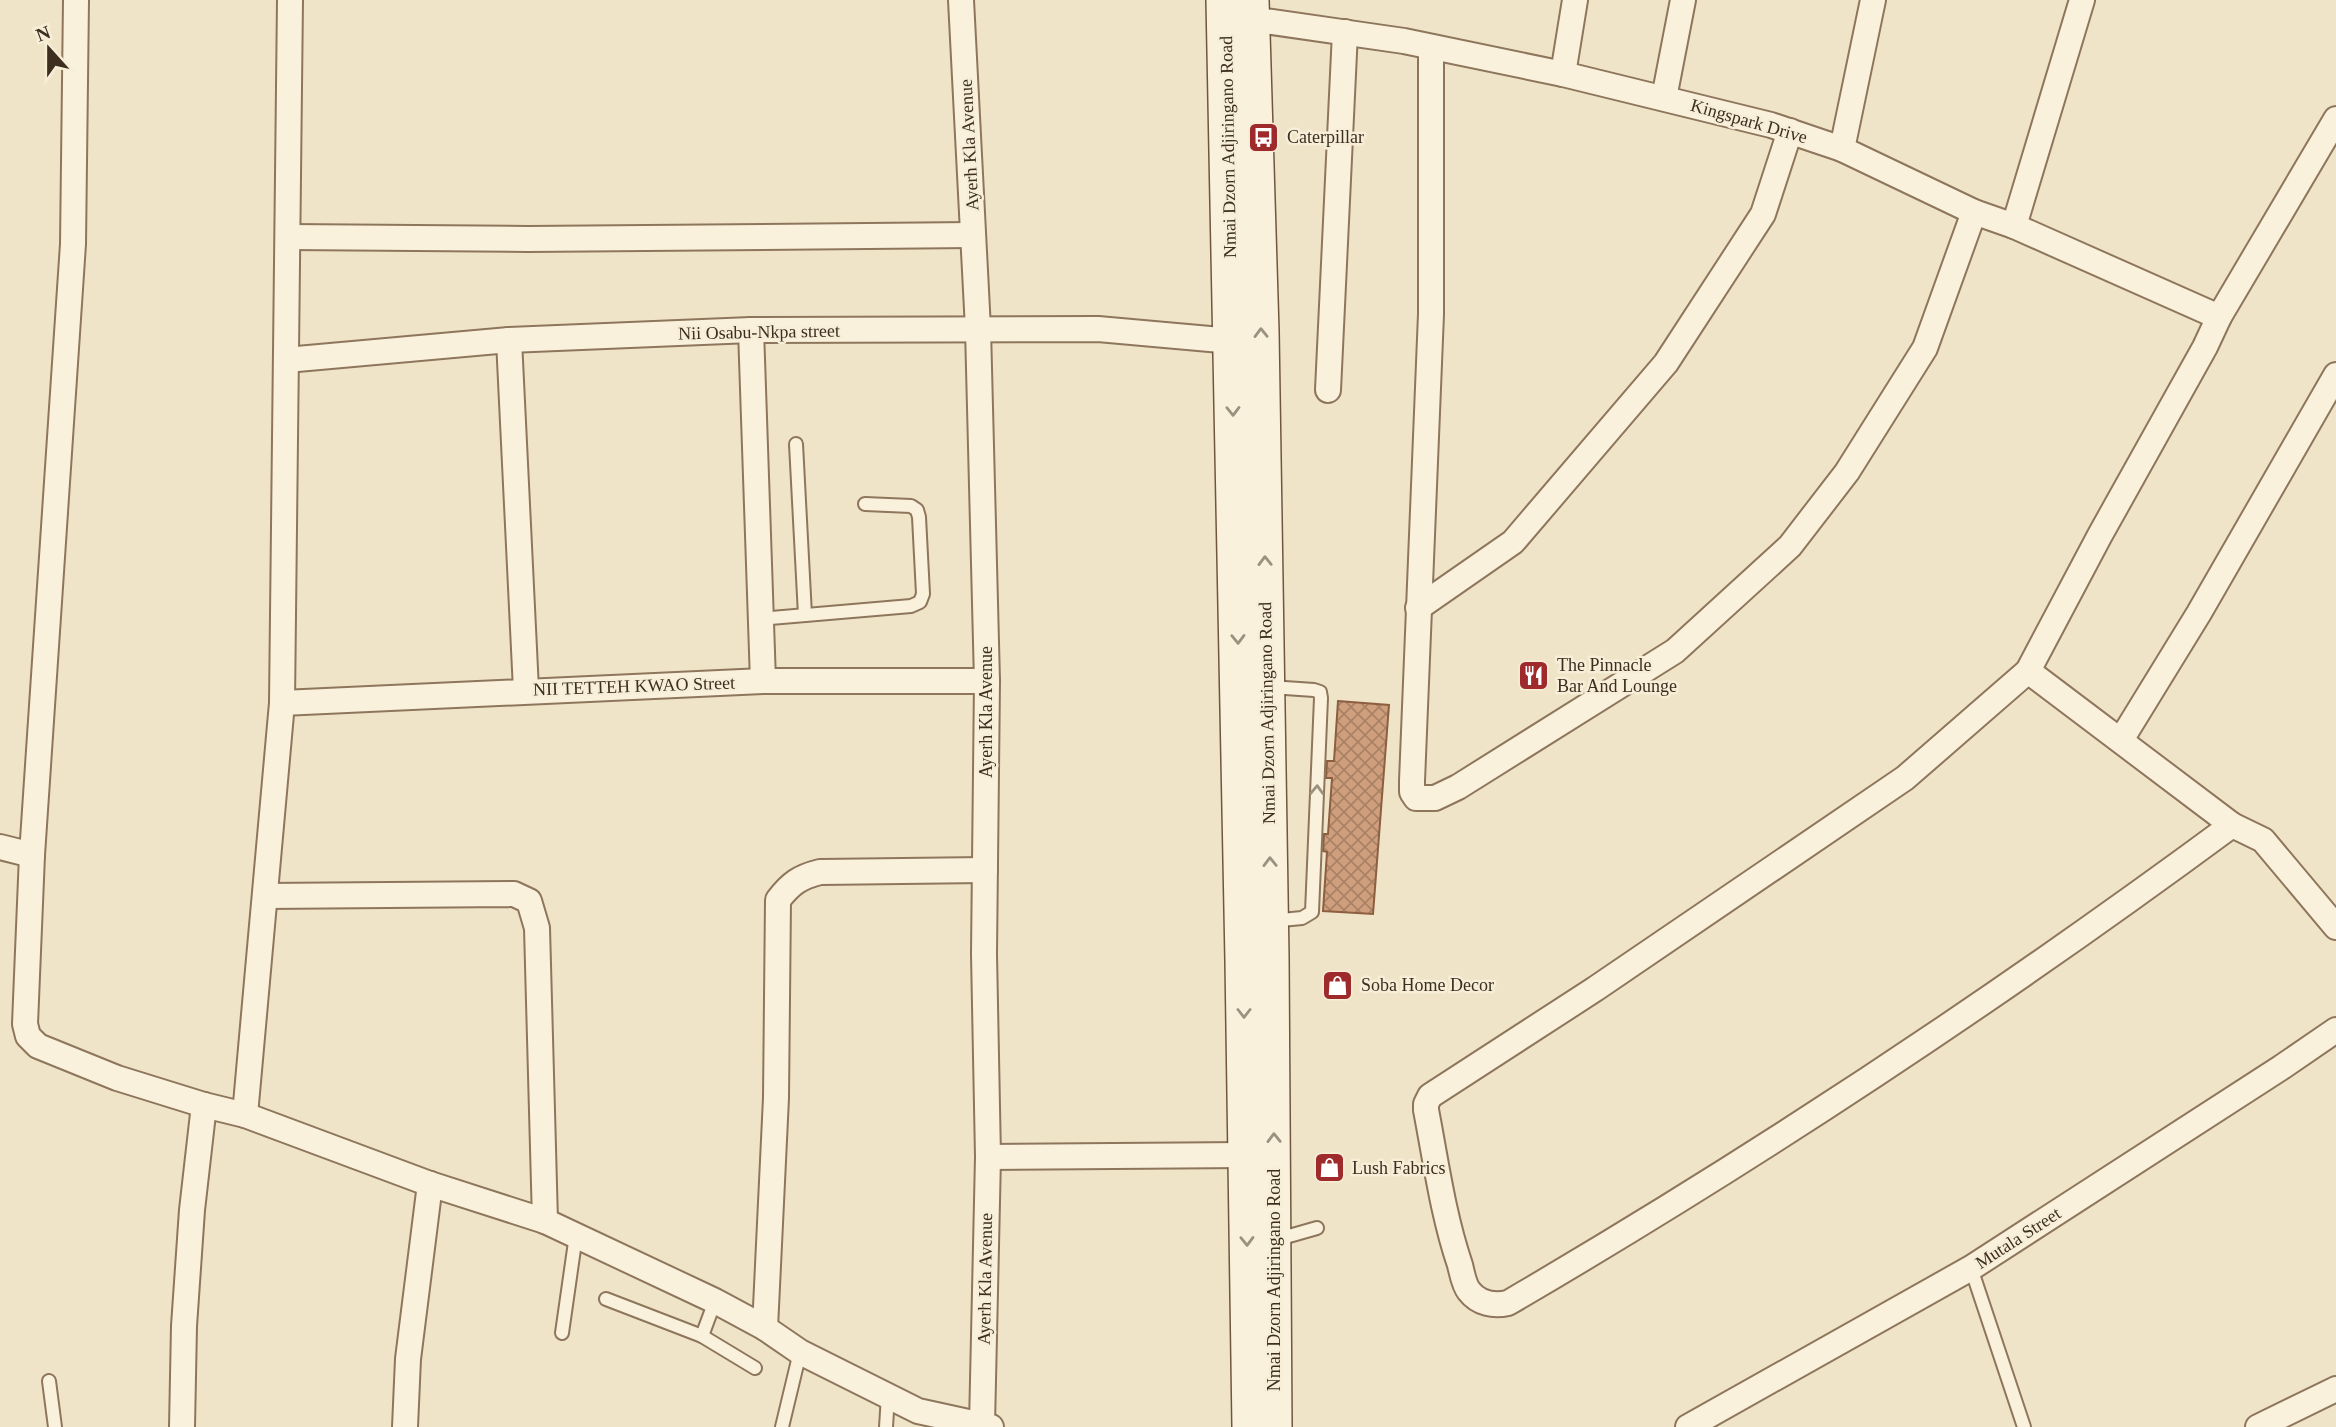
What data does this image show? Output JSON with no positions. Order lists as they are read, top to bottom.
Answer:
{
  "streets": {
    "main road": ["Nmai Dzorn Adjiringano Road"],
    "street": [
      "Kingspark Drive",
      "Ayerh Kla Avenue",
      "Nii Osabu-Nkpa street",
      "NII TETTEH KWAO Street",
      "Mutala Street"
    ]
  },
  "crossings": [
    ["Kingspark Drive", "Nmai Dzorn Adjiringano Road"],
    ["Ayerh Kla Avenue", "Nii Osabu-Nkpa street"],
    ["Ayerh Kla Avenue", "NII TETTEH KWAO Street"],
    ["Nmai Dzorn Adjiringano Road", "Nii Osabu-Nkpa street"]
  ],
  "places": {
    "bus stop": ["Caterpillar"],
    "restaurant": ["The Pinnacle Bar And Lounge"],
    "shop": ["Soba Home Decor", "Lush Fabrics"]
  },
  "north": "top"
}
